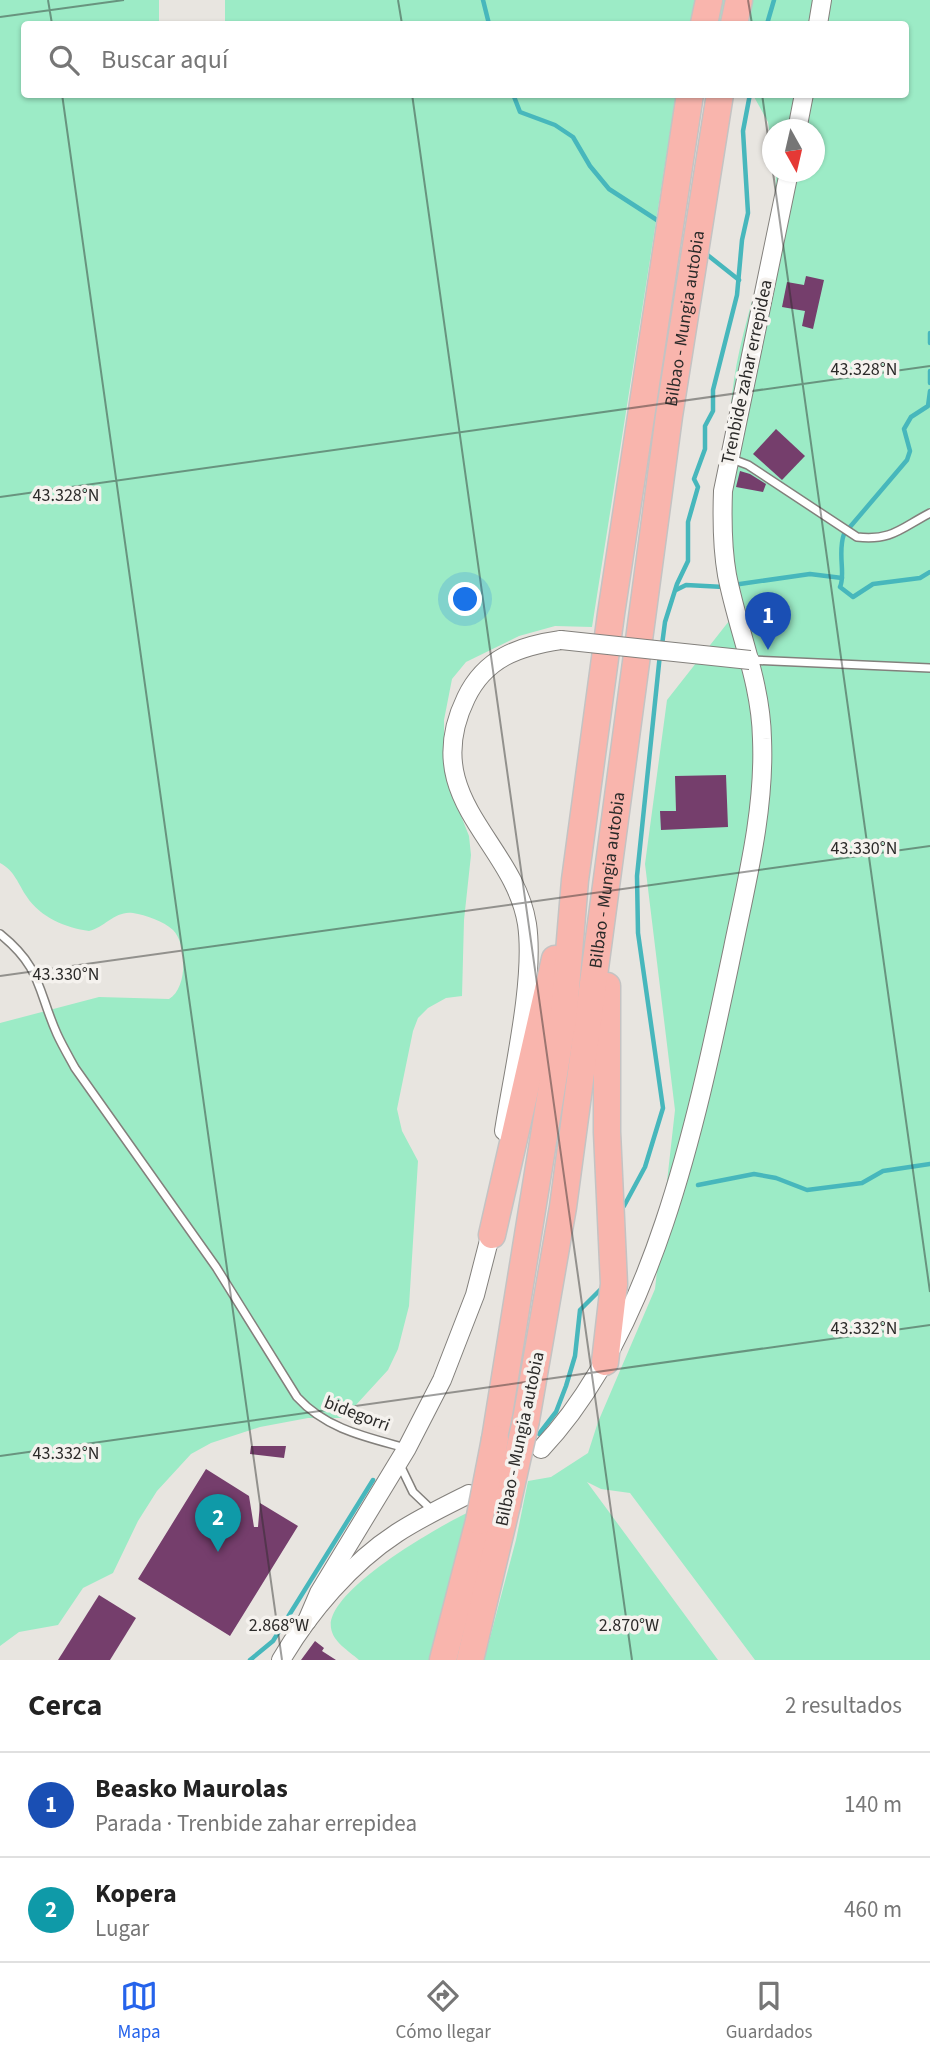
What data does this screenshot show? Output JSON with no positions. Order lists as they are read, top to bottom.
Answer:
{
  "streets": {
    "highway": ["Bilbao - Mungia autobia"],
    "street": ["Trenbide zahar errepidea"],
    "lane": ["bidegorri"]
  },
  "north": "bottom",
  "page": {
    "search": "Buscar aquí",
    "pins": ["1", "2"],
    "heading": ["Cerca", "2 resultados"],
    "list": [
      {
        "mark": "1",
        "name": "Beasko Maurolas",
        "note": "Parada · Trenbide zahar errepidea",
        "value": "140 m"
      },
      {
        "mark": "2",
        "name": "Kopera",
        "note": "Lugar",
        "value": "460 m"
      }
    ],
    "nav": ["Mapa", "Cómo llegar", "Guardados"]
  },
  "coordinates": [
    "43.328°N",
    "43.330°N",
    "43.332°N",
    "2.868°W",
    "2.870°W"
  ]
}
